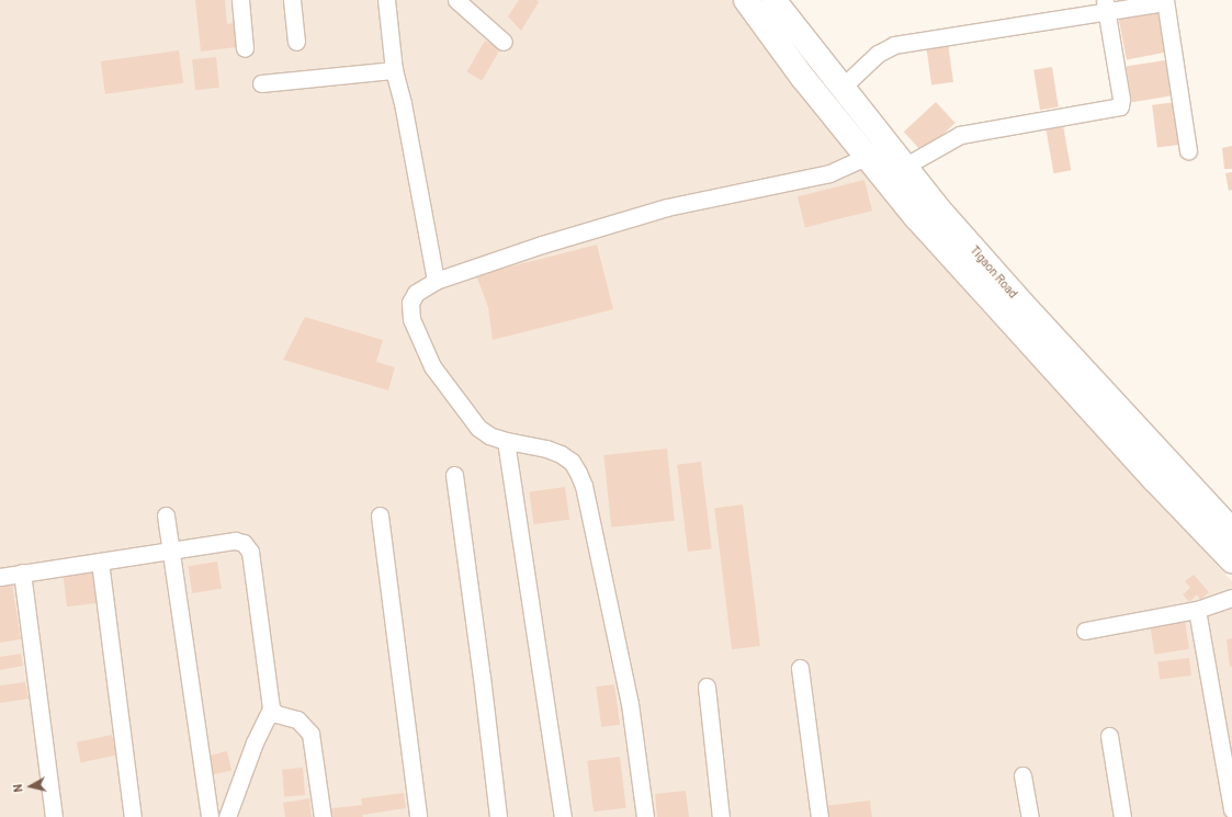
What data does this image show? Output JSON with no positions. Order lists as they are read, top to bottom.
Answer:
{
  "streets": {
    "street": ["Tigaon Road"]
  },
  "north": "left"
}
